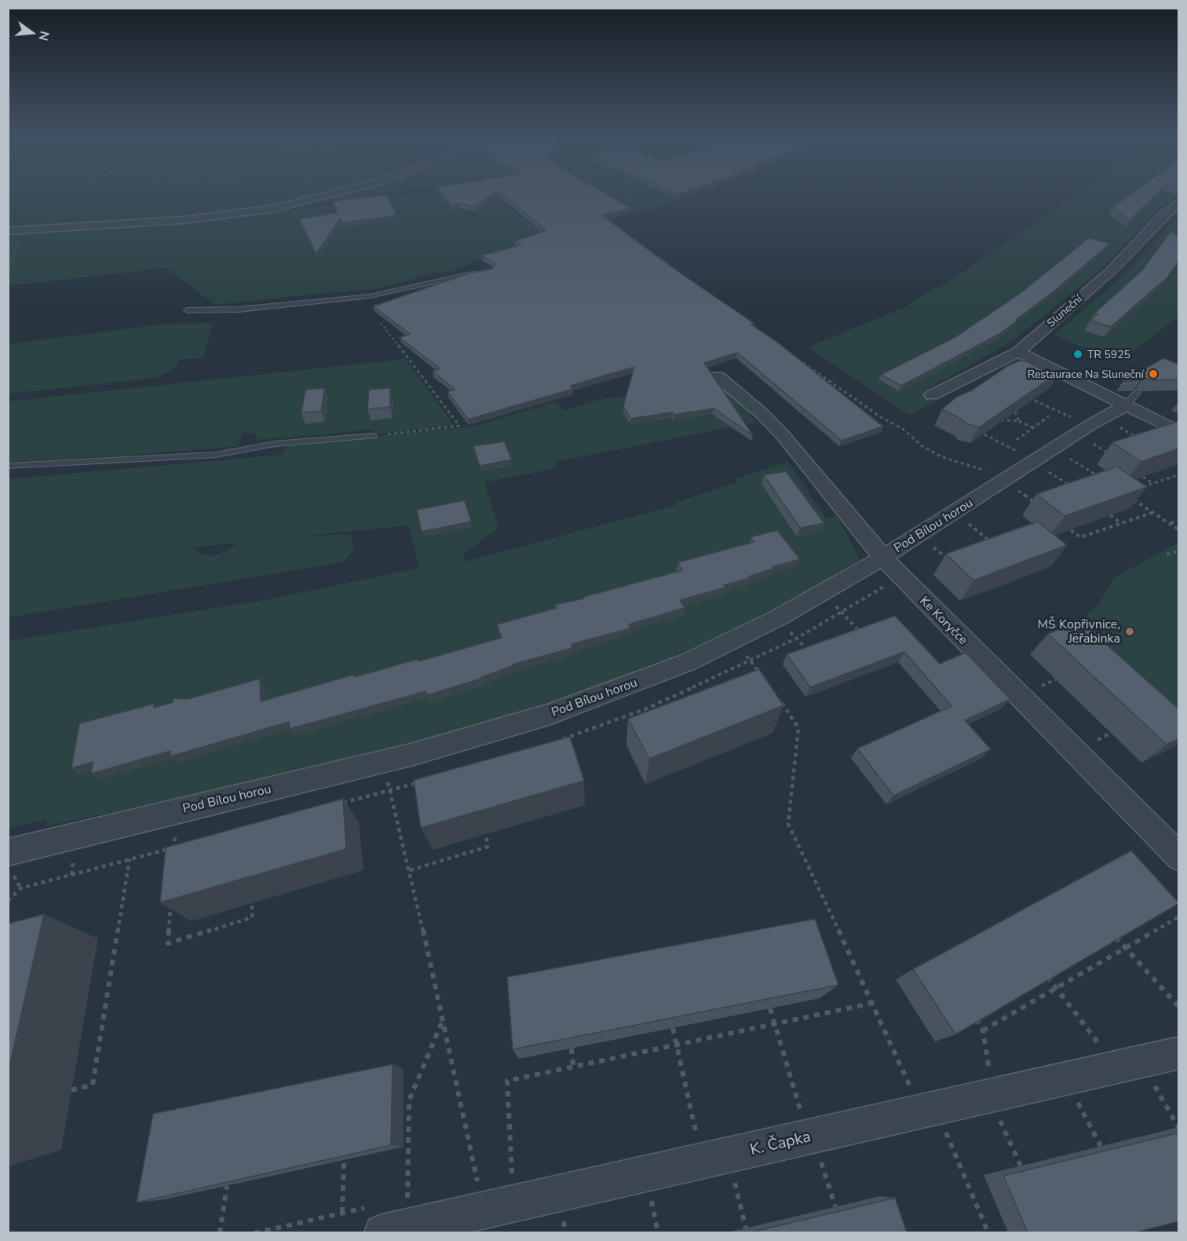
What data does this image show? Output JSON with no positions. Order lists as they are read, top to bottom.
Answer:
{
  "streets": {
    "street": [
      "Sluneční",
      "Pod Bílou horou",
      "Ke Koryčce",
      "K. Čapka"
    ]
  },
  "crossings": [
    ["Pod Bílou horou", "Ke Koryčce"]
  ],
  "places": ["TR 5925", "Restaurace Na Sluneční", "MŠ Kopřivnice, Jeřabinka"],
  "north": "right"
}
